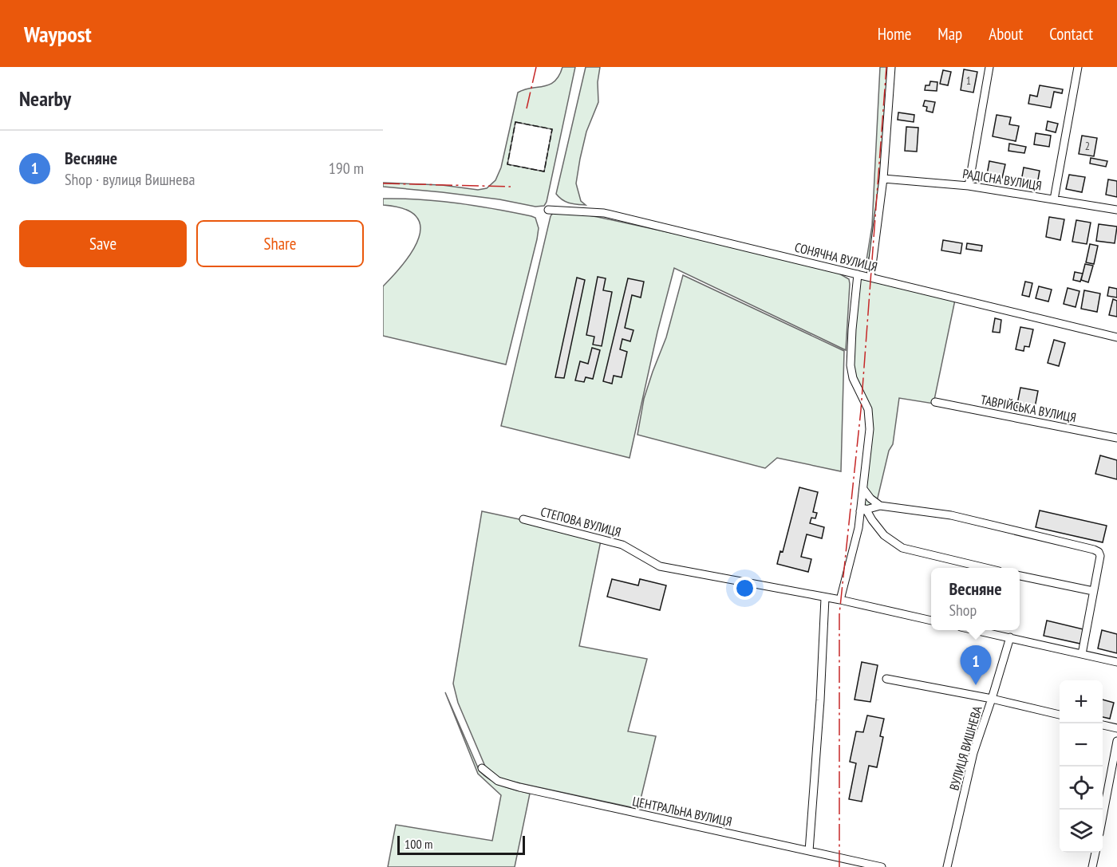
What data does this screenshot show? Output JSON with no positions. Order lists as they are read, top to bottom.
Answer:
{
  "streets": {
    "street": [
      "РАДІСНА ВУЛИЦЯ",
      "СОНЯЧНА ВУЛИЦЯ",
      "ТАВРІЙСЬКА ВУЛИЦЯ",
      "СТЕПОВА ВУЛИЦЯ",
      "ВУЛИЦЯ ВИШНЕВА",
      "ЦЕНТРАЛЬНА ВУЛИЦЯ"
    ]
  },
  "house_numbers": ["1", "2"],
  "scale_bar": "100 m",
  "page": {
    "header": "Waypost",
    "nav": [
      "Home",
      "Map",
      "About",
      "Contact"
    ],
    "heading": "Nearby",
    "list": [
      {
        "mark": "1",
        "name": "Весняне",
        "note": "Shop · вулиця Вишнева",
        "value": "190 m"
      }
    ],
    "buttons": ["Save", "Share"],
    "popup": ["Весняне", "Shop"],
    "pins": "1",
    "map_buttons": ["+", "−"],
    "scale": "100 m"
  }
}
